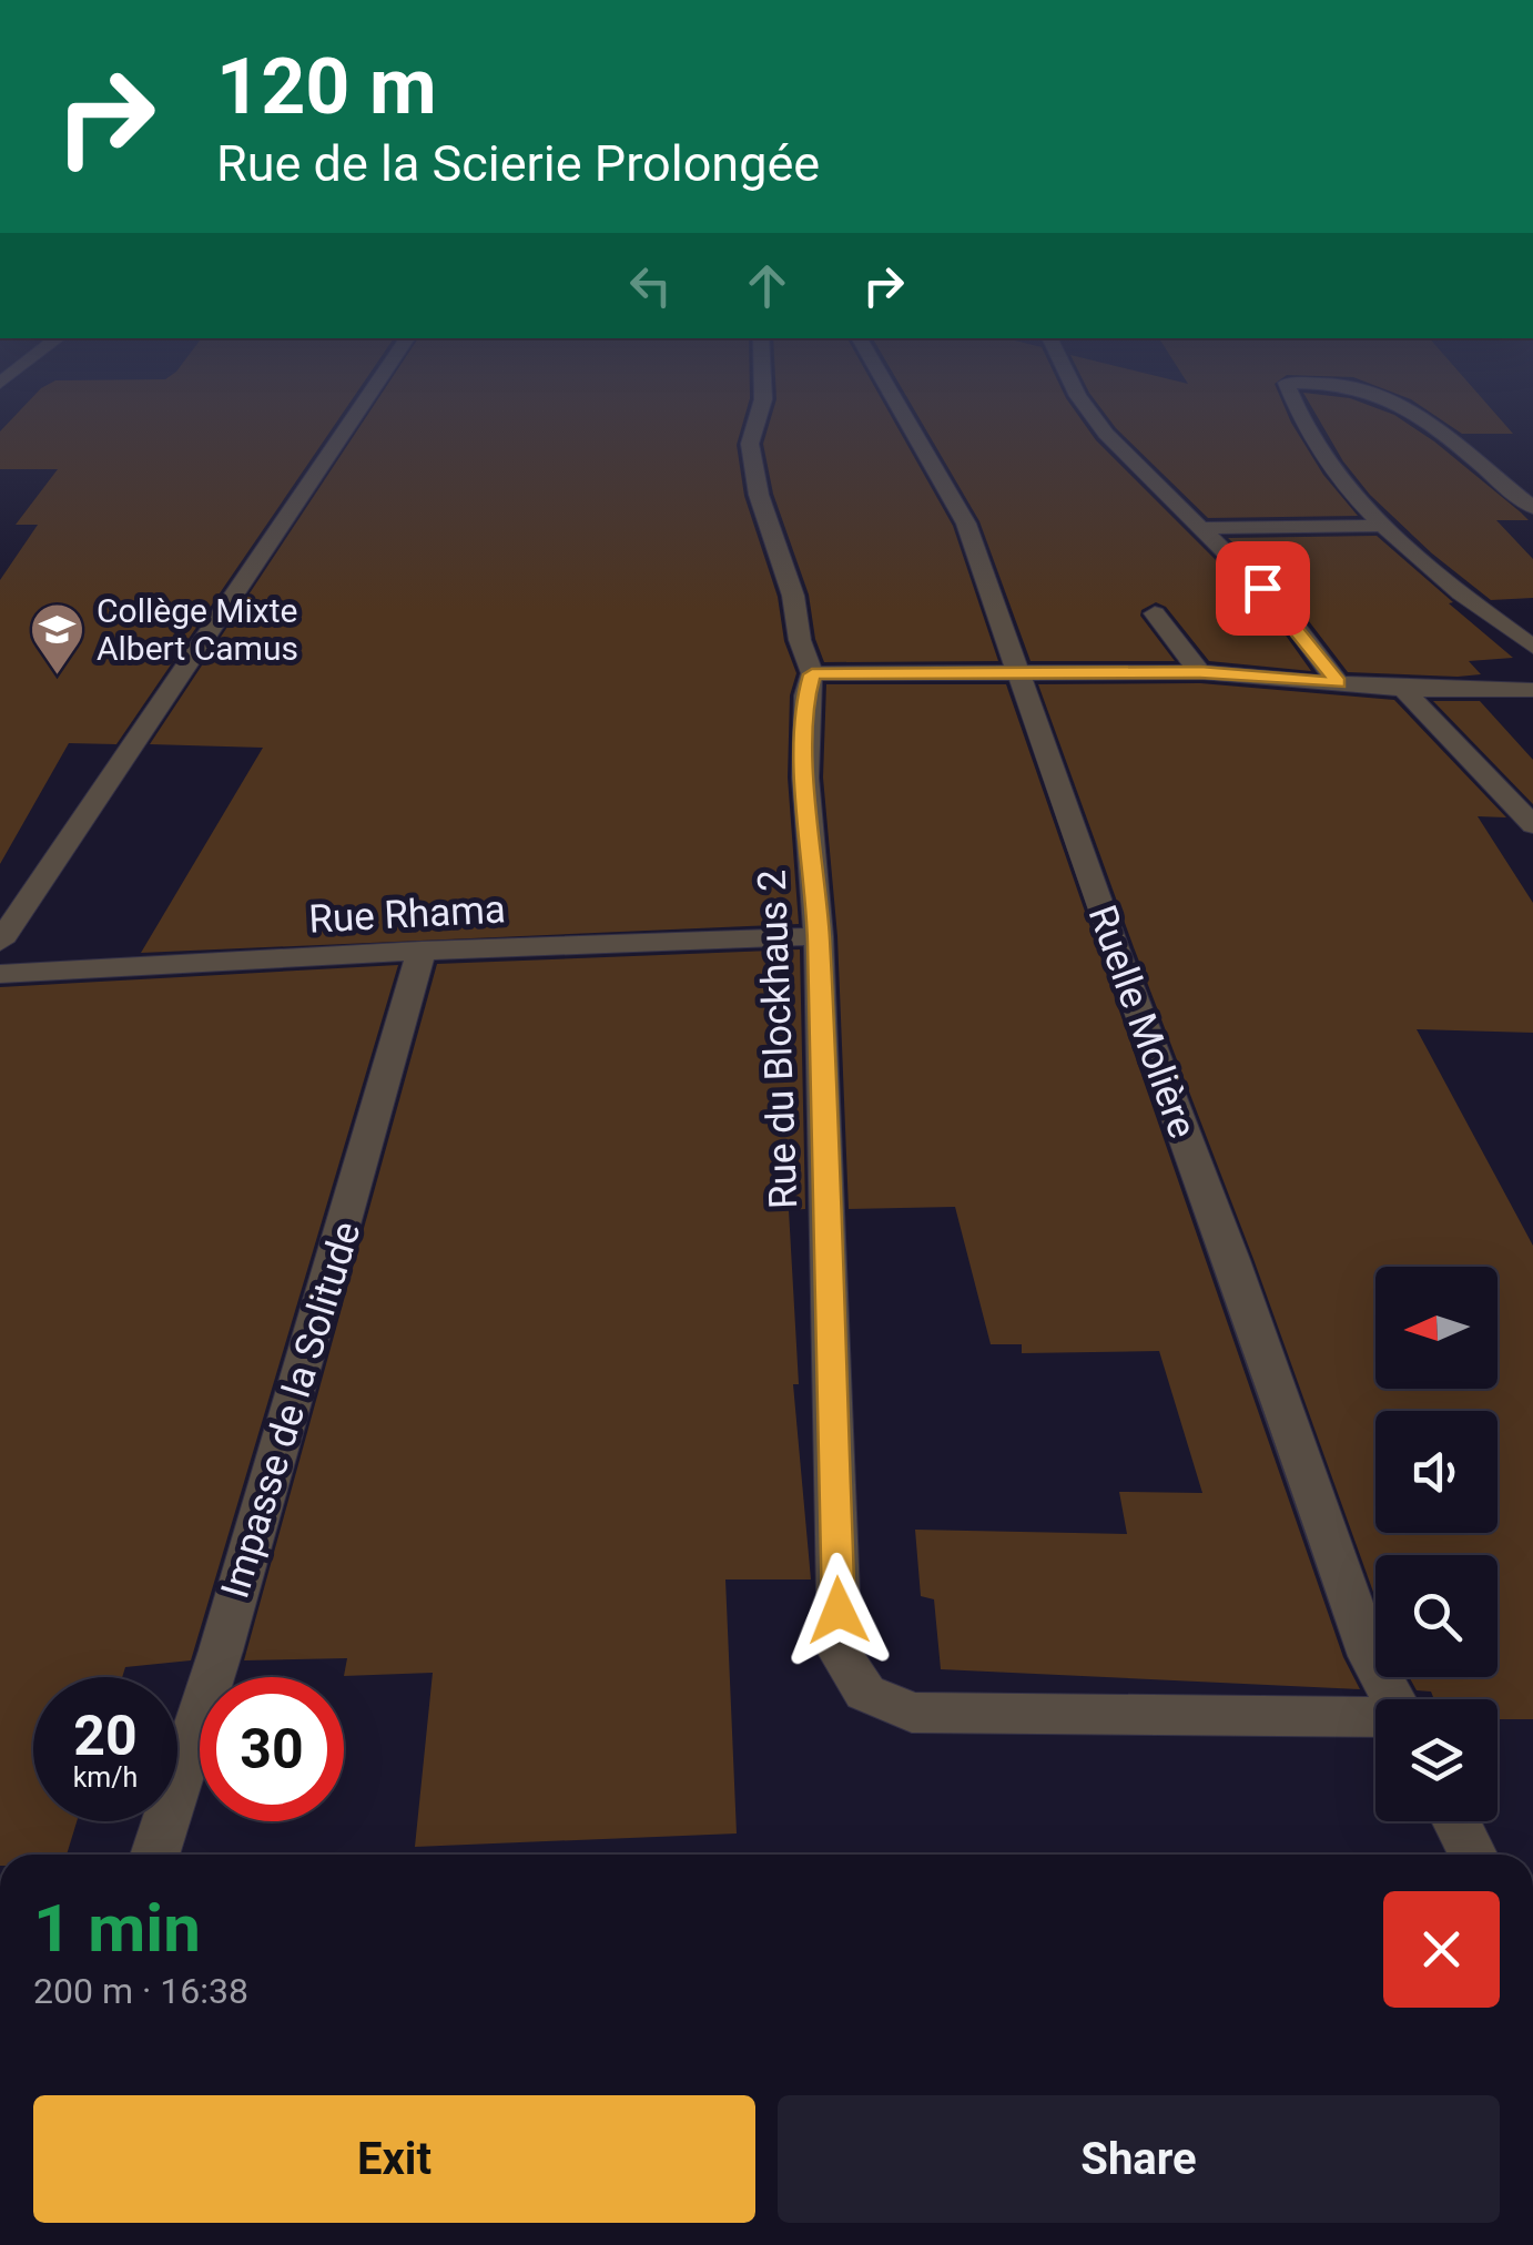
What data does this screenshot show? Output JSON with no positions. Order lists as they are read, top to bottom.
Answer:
{
  "streets": {
    "street": [
      "Rue Rhama",
      "Ruelle Molière",
      "Rue du Blockhaus 2",
      "Impasse de la Solitude"
    ]
  },
  "crossings": [
    ["Rue Rhama", "Rue du Blockhaus 2"],
    ["Rue Rhama", "Impasse de la Solitude"]
  ],
  "places": {
    "school or university": ["Collège Mixte Albert Camus"]
  },
  "north": "left",
  "page": {
    "turn": ["120 m", "Rue de la Scierie Prolongée"],
    "speed": "20 km/h",
    "limit": "30",
    "heading": ["1 min", "200 m · 16:38"],
    "buttons": ["Exit", "Share"]
  }
}
